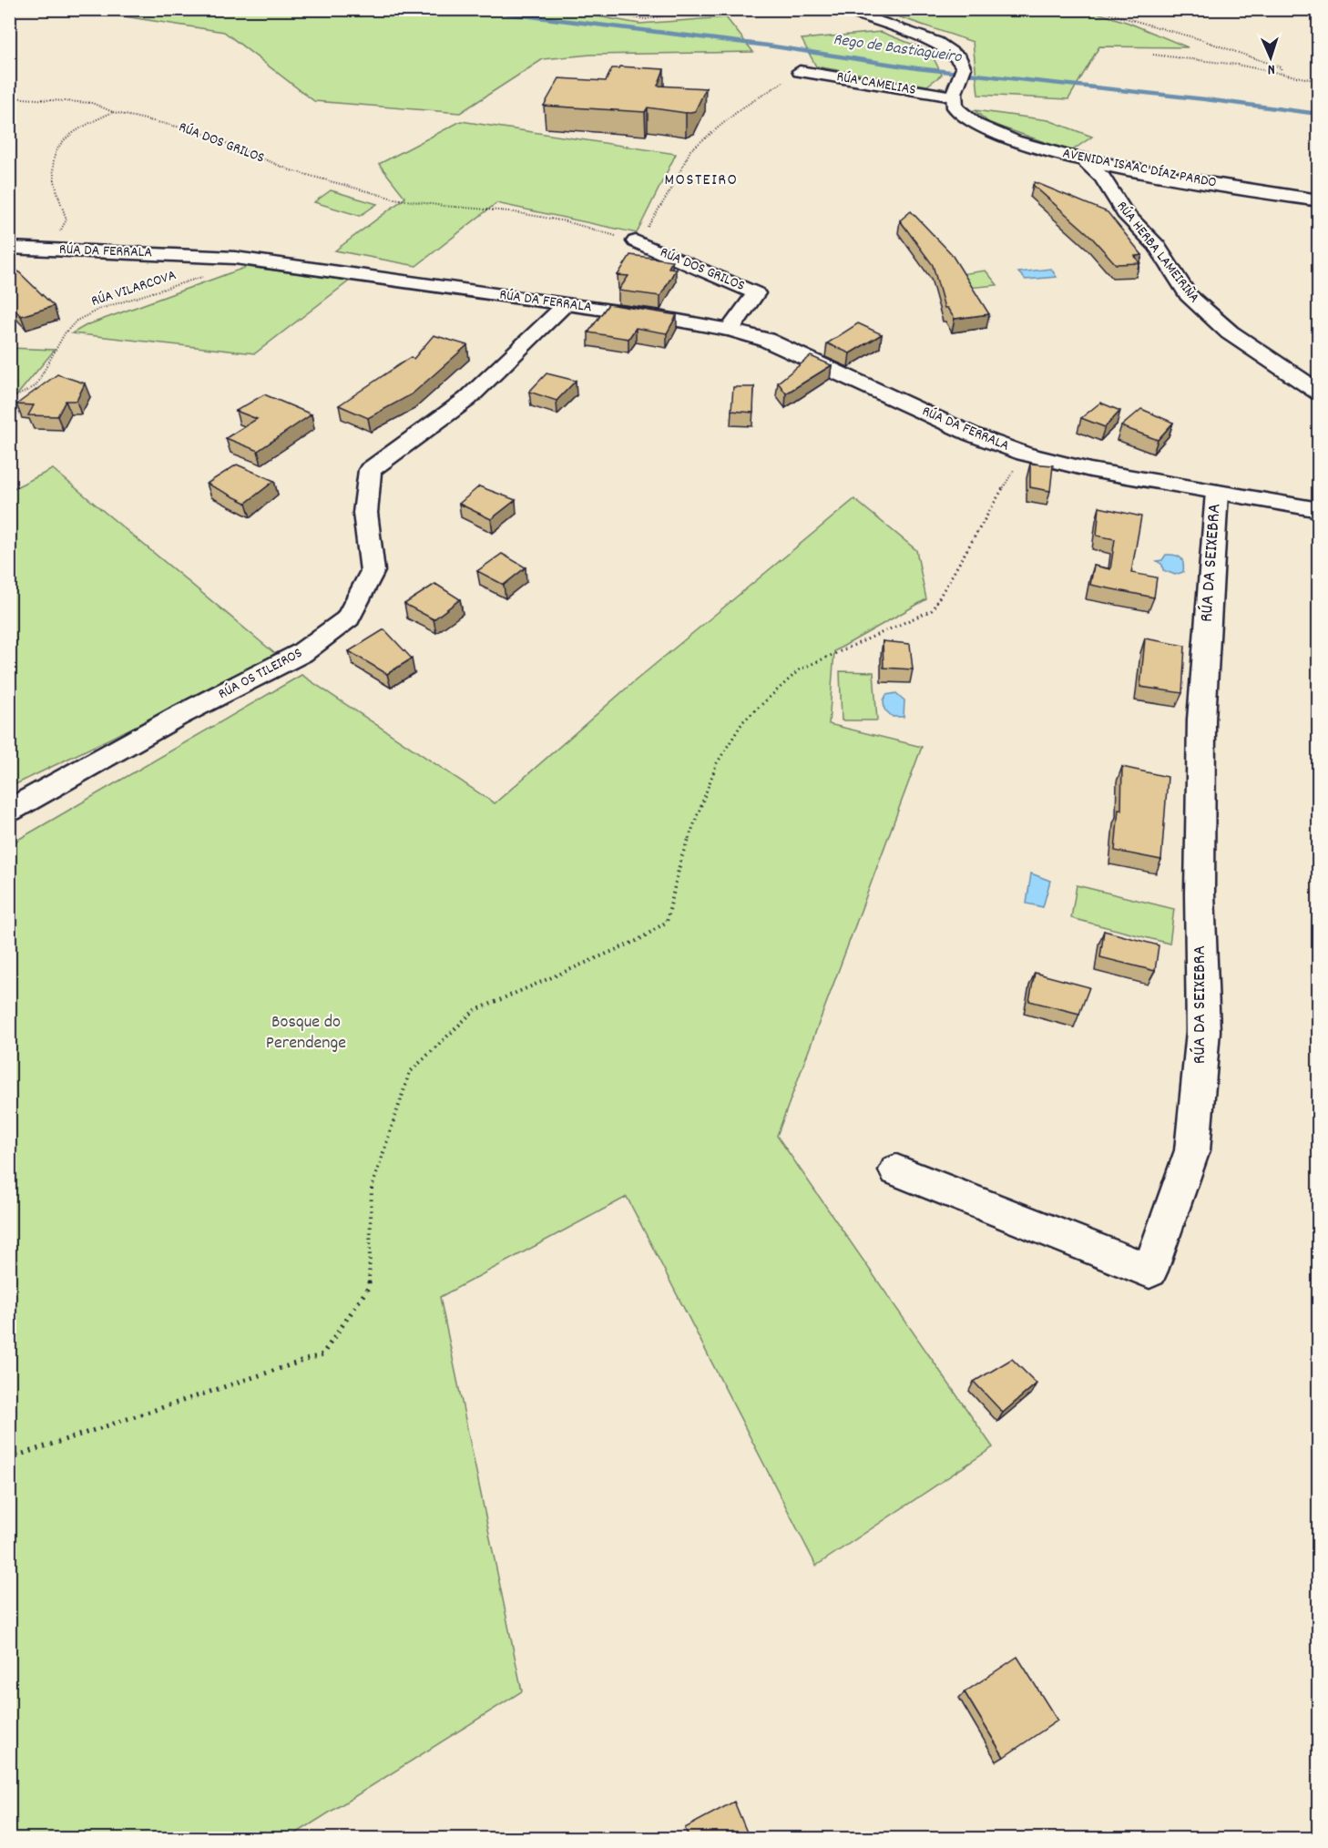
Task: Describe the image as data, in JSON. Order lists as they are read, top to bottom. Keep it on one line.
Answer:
{"streets":{"street":["RÚA CAMELIAS","RÚA DOS GRILOS","AVENIDA ISAAC DÍAZ PARDO","RÚA DA FERRALA","RÚA HERBA LAMEIRIÑA","RÚA DA SEIXEBRA","RÚA OS TILEIROS"],"path":["RÚA VILARCOVA"]},"crossings":[["RÚA CAMELIAS","AVENIDA ISAAC DÍAZ PARDO"],["RÚA DOS GRILOS","RÚA DA FERRALA"],["AVENIDA ISAAC DÍAZ PARDO","RÚA HERBA LAMEIRIÑA"],["RÚA DA FERRALA","RÚA VILARCOVA"],["RÚA DA FERRALA","RÚA DA SEIXEBRA"],["RÚA DA FERRALA","RÚA OS TILEIROS"]],"districts":["MOSTEIRO"],"water":["Rego de Bastiagueiro"],"parks":["Bosque do Perendenge"],"north":"bottom"}
